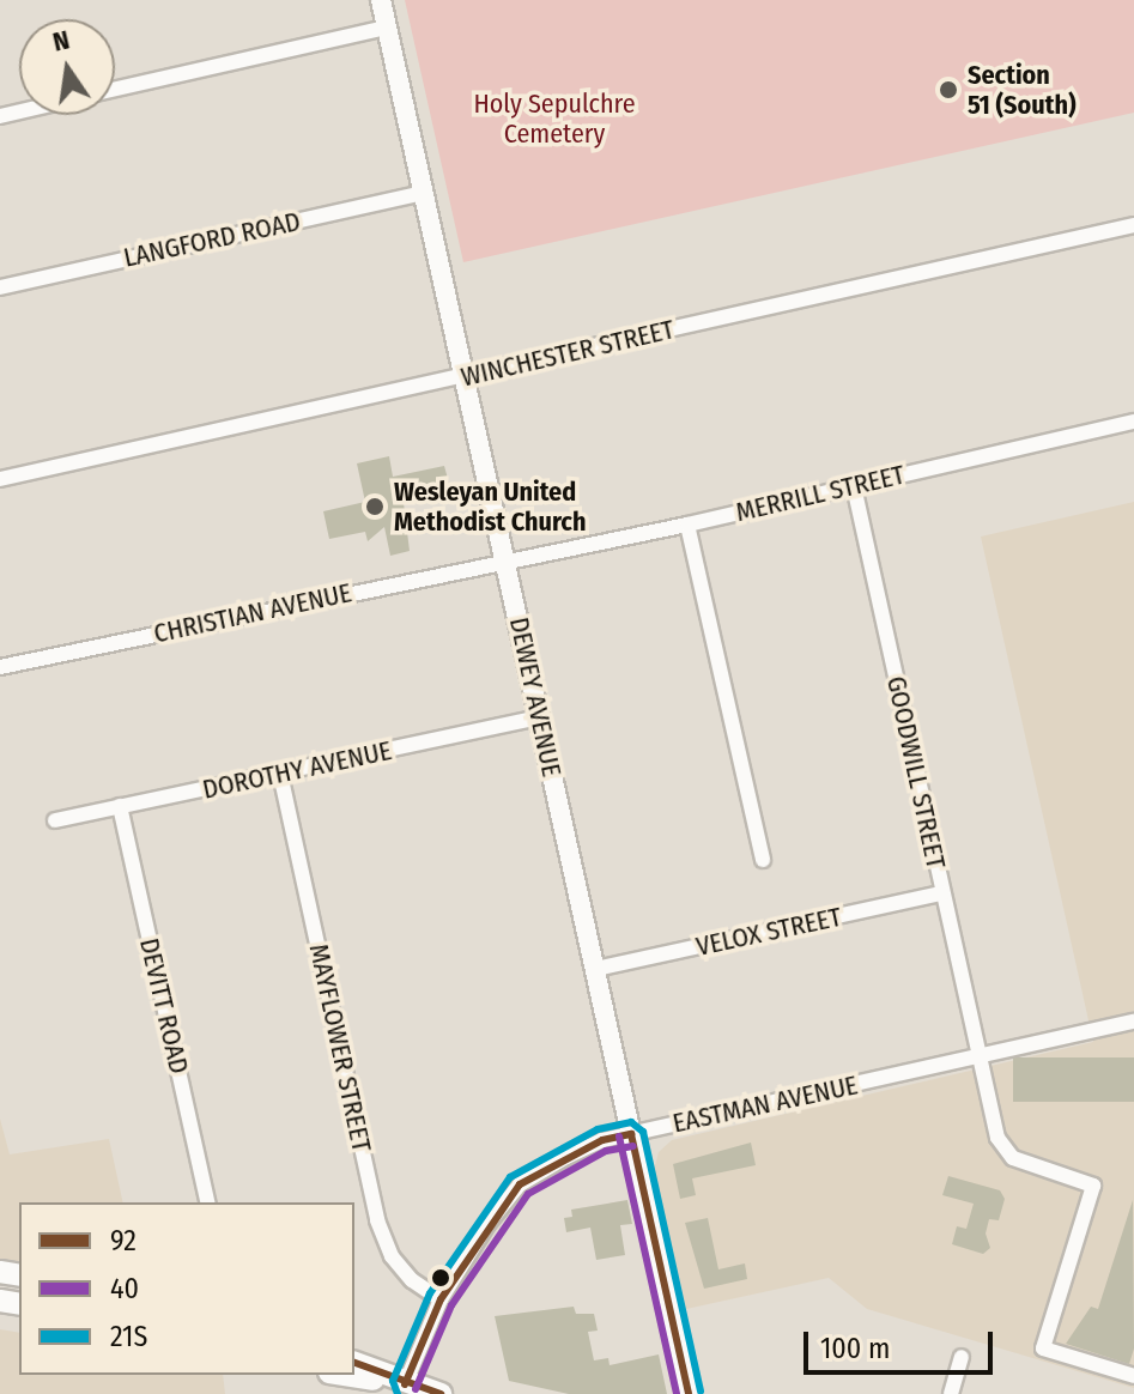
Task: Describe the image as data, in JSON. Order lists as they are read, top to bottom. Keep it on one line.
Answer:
{"streets":{"main road":["DEWEY AVENUE"],"street":["LANGFORD ROAD","WINCHESTER STREET","MERRILL STREET","CHRISTIAN AVENUE","DOROTHY AVENUE","GOODWILL STREET","VELOX STREET","DEVITT ROAD","MAYFLOWER STREET","EASTMAN AVENUE"]},"crossings":[["LANGFORD ROAD","DEWEY AVENUE"],["WINCHESTER STREET","DEWEY AVENUE"],["MERRILL STREET","CHRISTIAN AVENUE"],["MERRILL STREET","DEWEY AVENUE"],["MERRILL STREET","GOODWILL STREET"],["CHRISTIAN AVENUE","DEWEY AVENUE"],["DEWEY AVENUE","DOROTHY AVENUE"],["DEWEY AVENUE","VELOX STREET"],["DEWEY AVENUE","EASTMAN AVENUE"],["DOROTHY AVENUE","DEVITT ROAD"],["DOROTHY AVENUE","MAYFLOWER STREET"],["GOODWILL STREET","VELOX STREET"],["GOODWILL STREET","EASTMAN AVENUE"],["MAYFLOWER STREET","EASTMAN AVENUE"]],"parks":["Holy Sepulchre Cemetery"],"places":["Section 51 (South)","Wesleyan United Methodist Church"],"lines":["transit line 21S","transit line 92","transit line 40"],"legend":["92","40","21S"],"scale_bar":"100 m","north":"top"}
